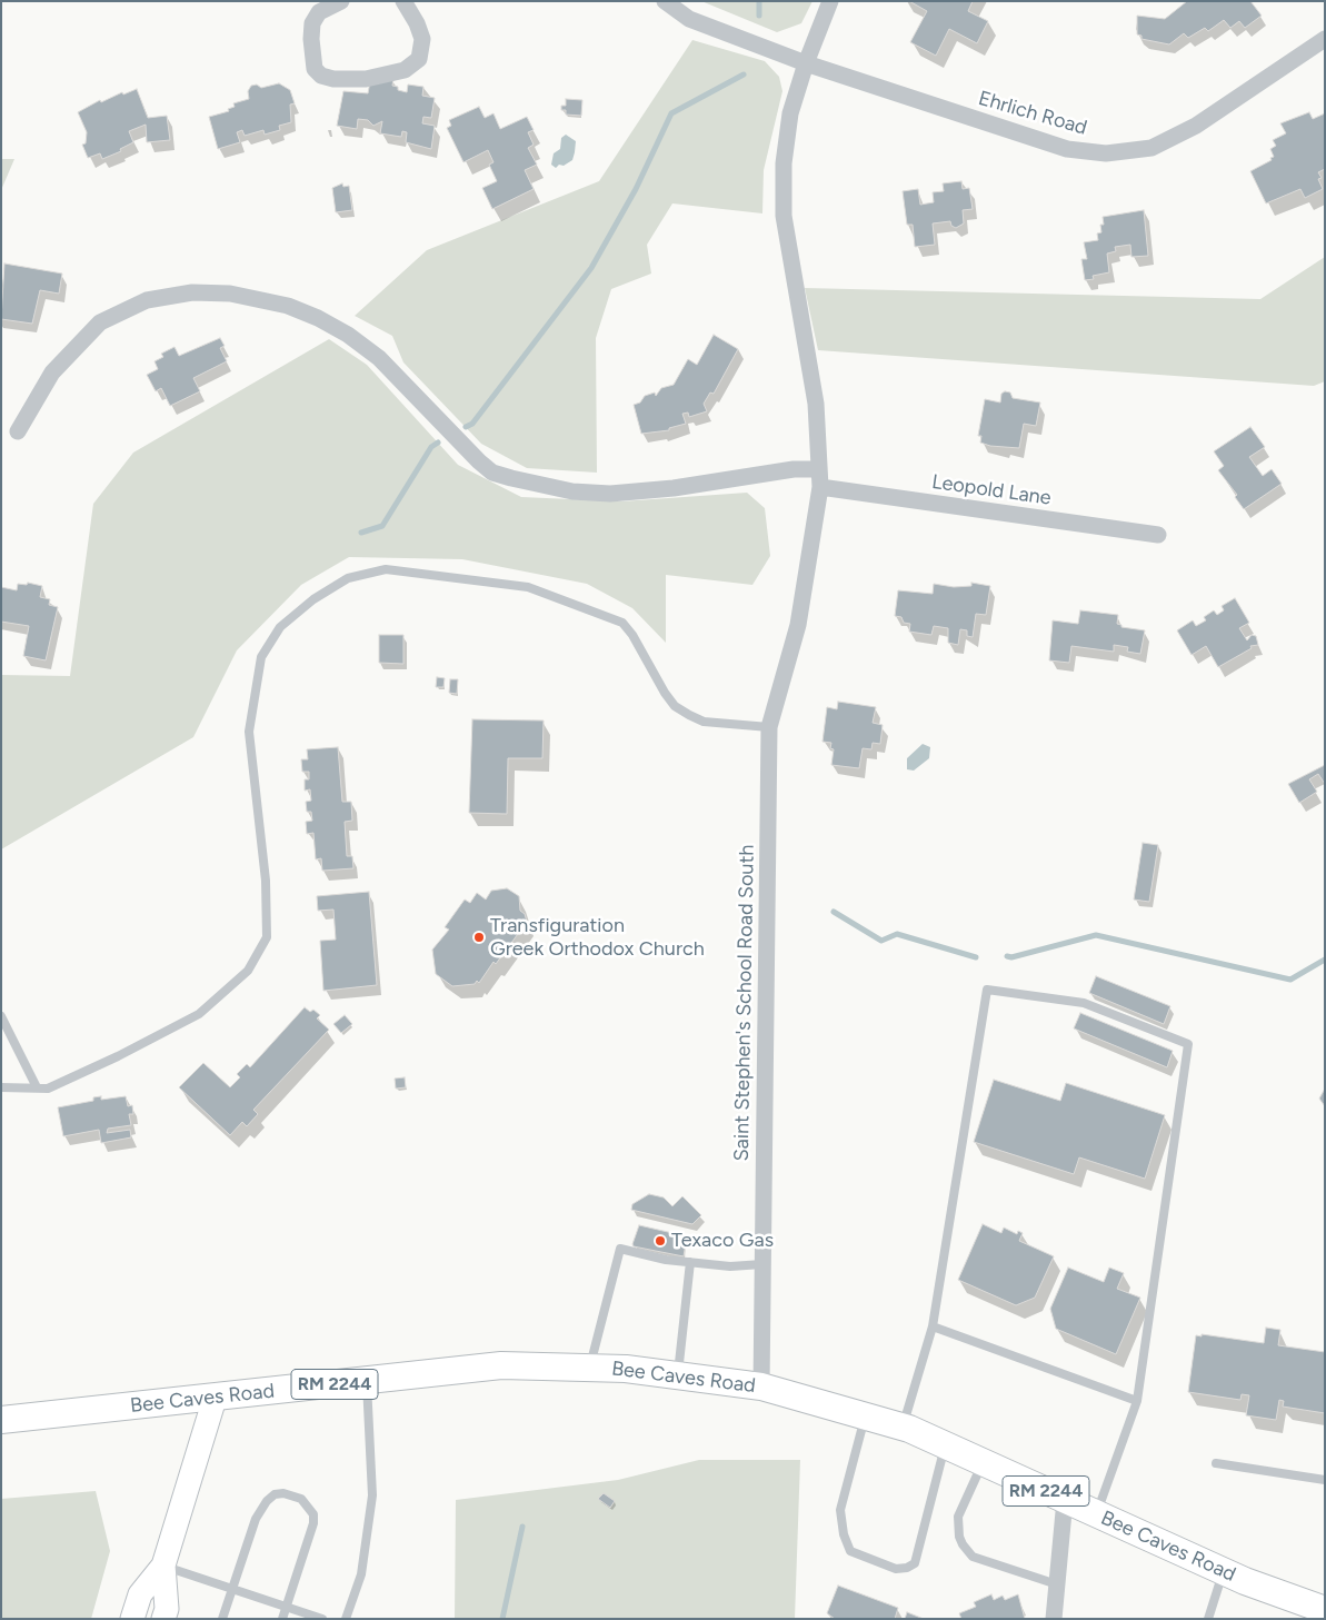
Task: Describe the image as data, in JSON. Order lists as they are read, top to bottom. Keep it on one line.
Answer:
{"streets":{"main road":["Bee Caves Road","RM 2244"],"street":["Ehrlich Road","Leopold Lane","Saint Stephen's School Road South"]},"crossings":[["Ehrlich Road","Saint Stephen's School Road South"],["Leopold Lane","Saint Stephen's School Road South"],["Saint Stephen's School Road South","Bee Caves Road"]],"places":["Transfiguration Greek Orthodox Church","Texaco Gas"]}
